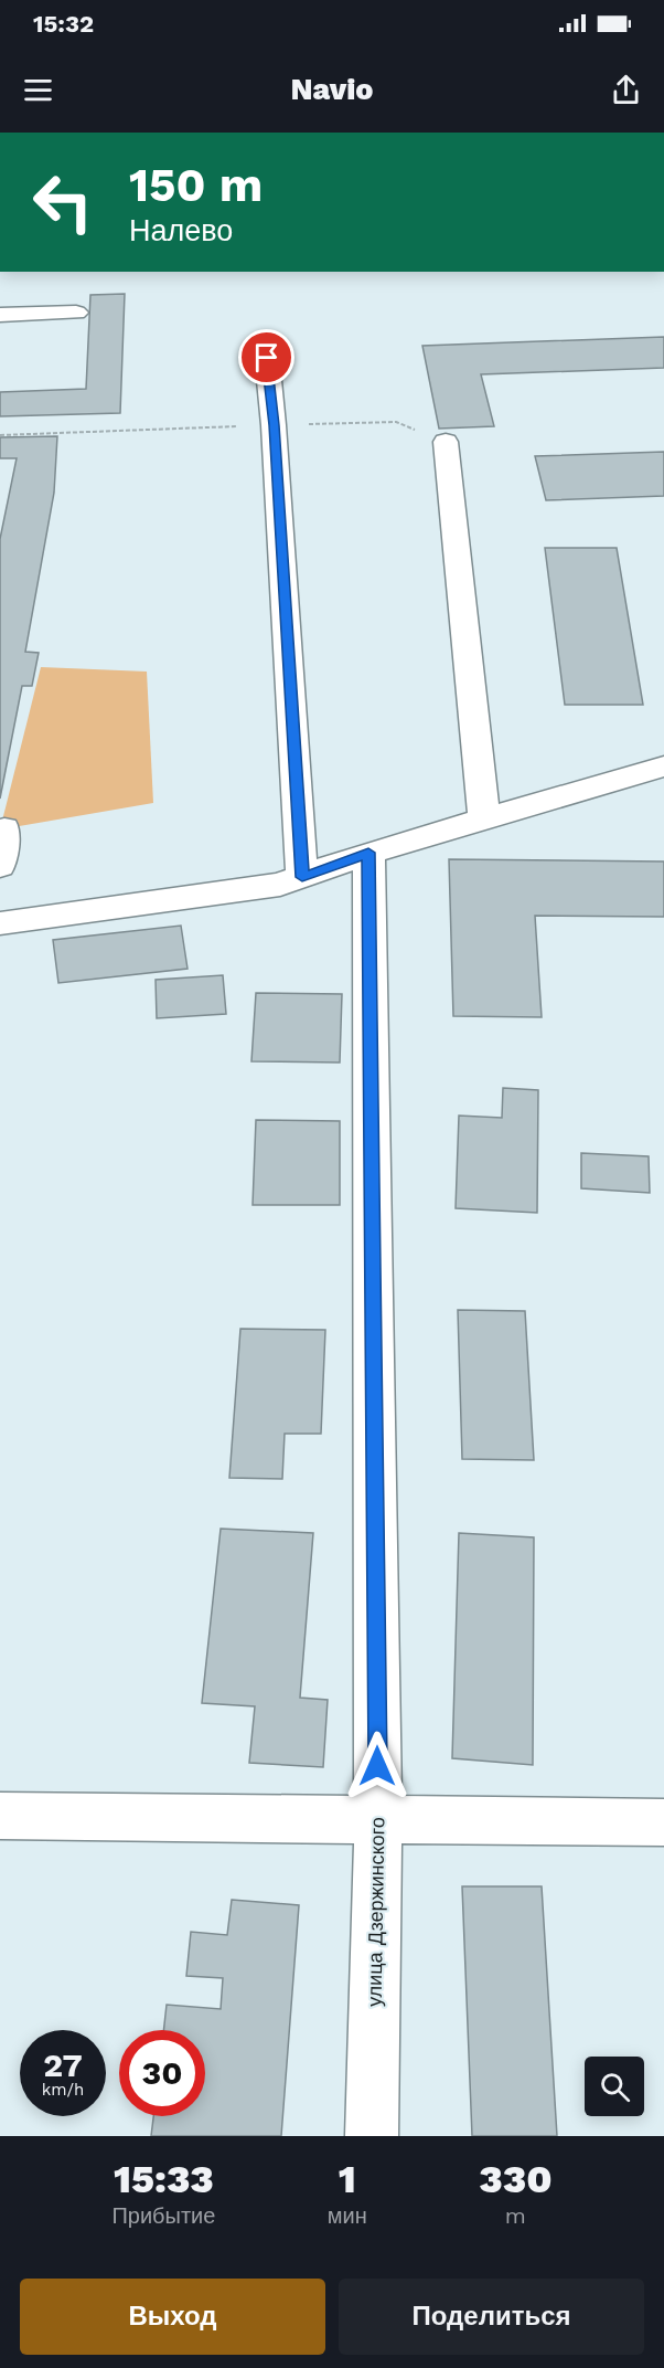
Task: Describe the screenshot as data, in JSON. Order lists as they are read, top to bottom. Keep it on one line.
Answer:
{"streets":{"street":["улица Дзержинского"]},"page":{"status":"15:32","header":"Navio","turn":["150 m","Налево"],"speed":"27 km/h","limit":"30","eta":["15:33","Прибытие","1","мин","330","m"],"buttons":["Выход","Поделиться"]}}
